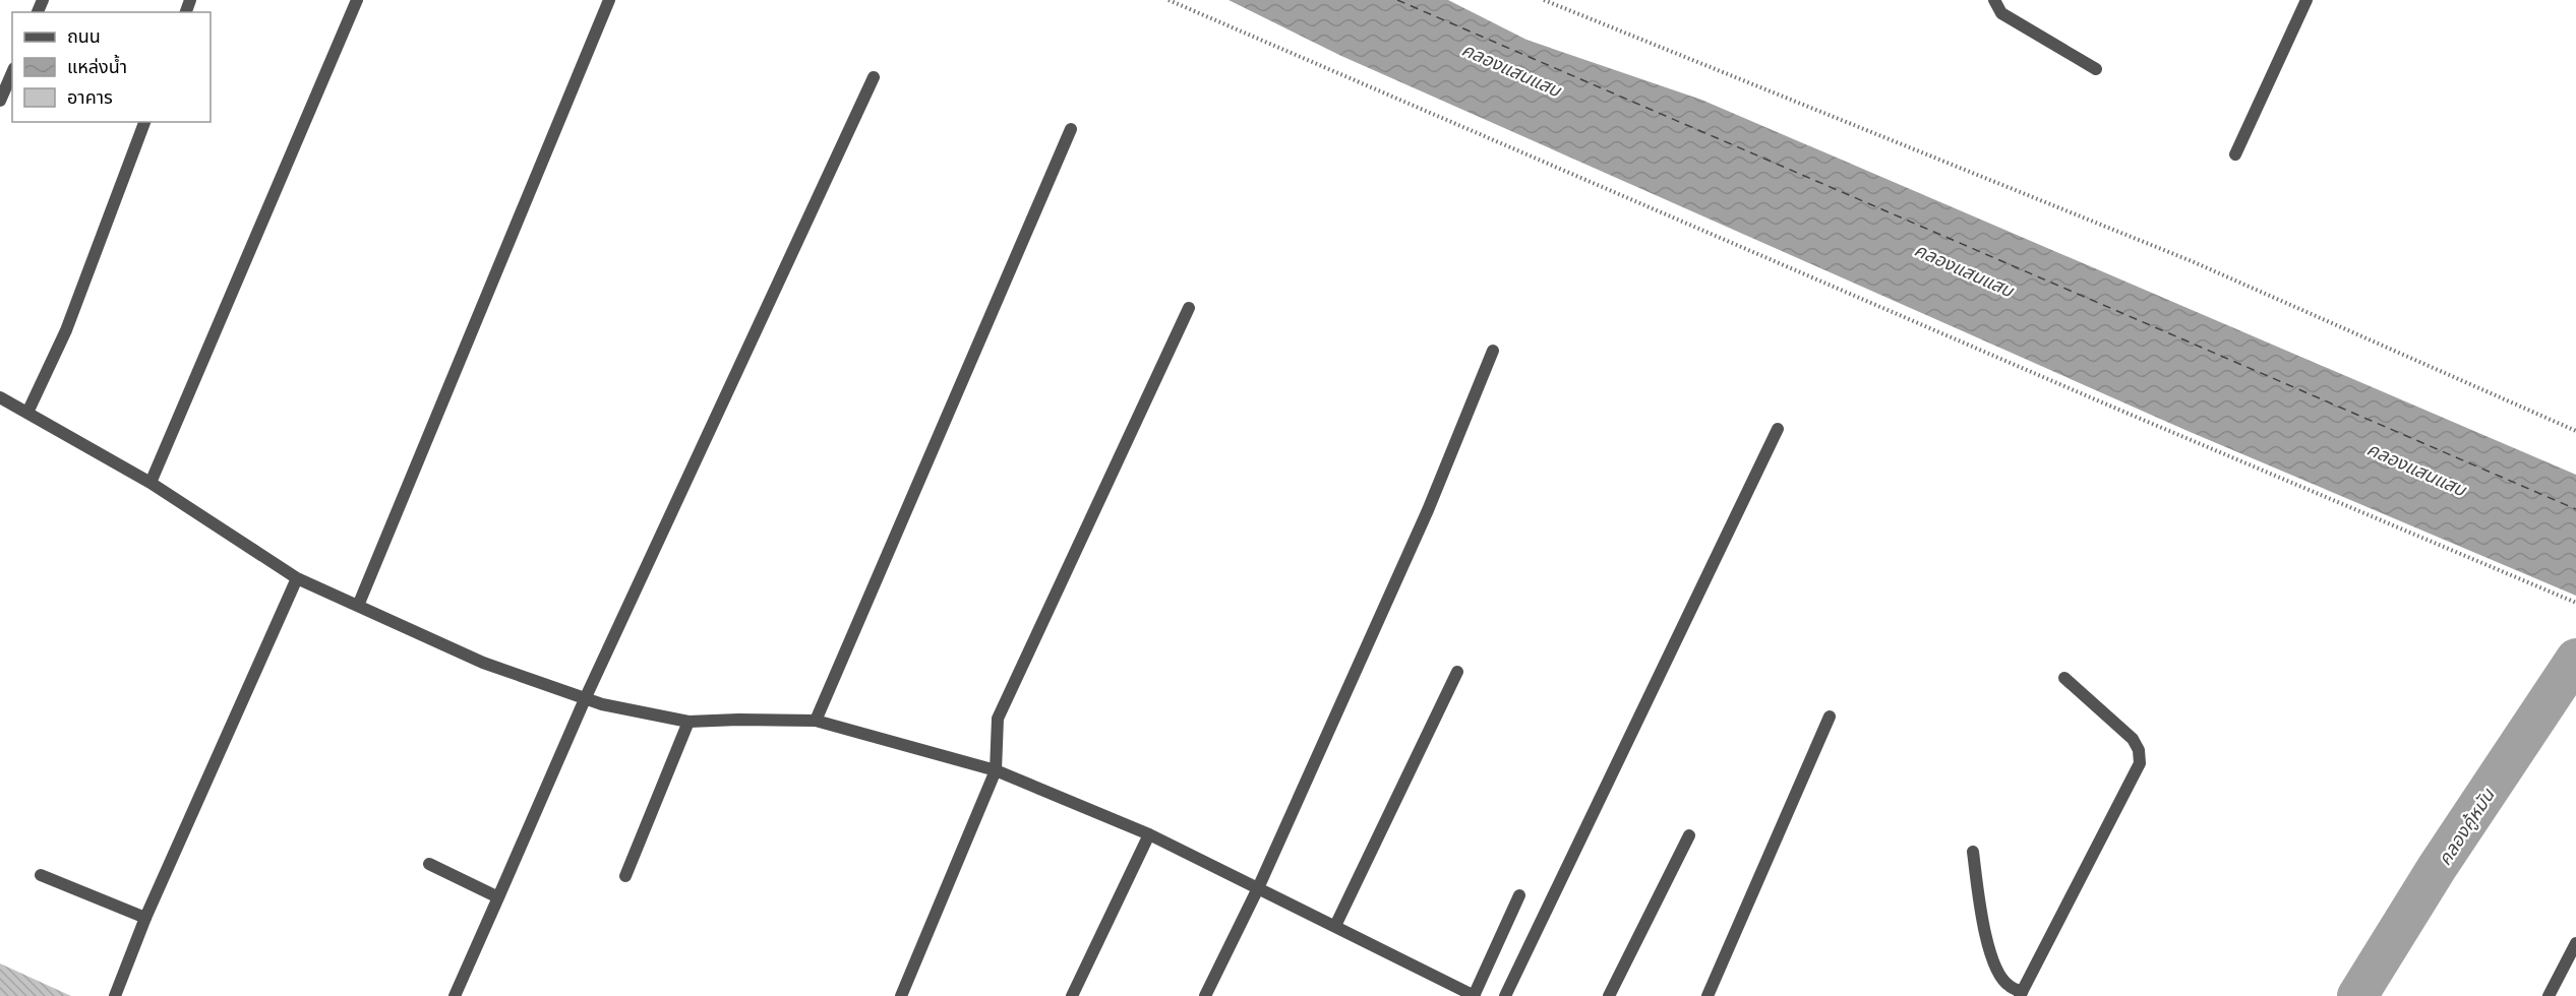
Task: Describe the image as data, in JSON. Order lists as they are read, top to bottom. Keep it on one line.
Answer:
{"water":["คลองแสนแสบ","คลองคู้หมัน"],"legend":["ถนน","แหล่งน้ำ","อาคาร"]}
